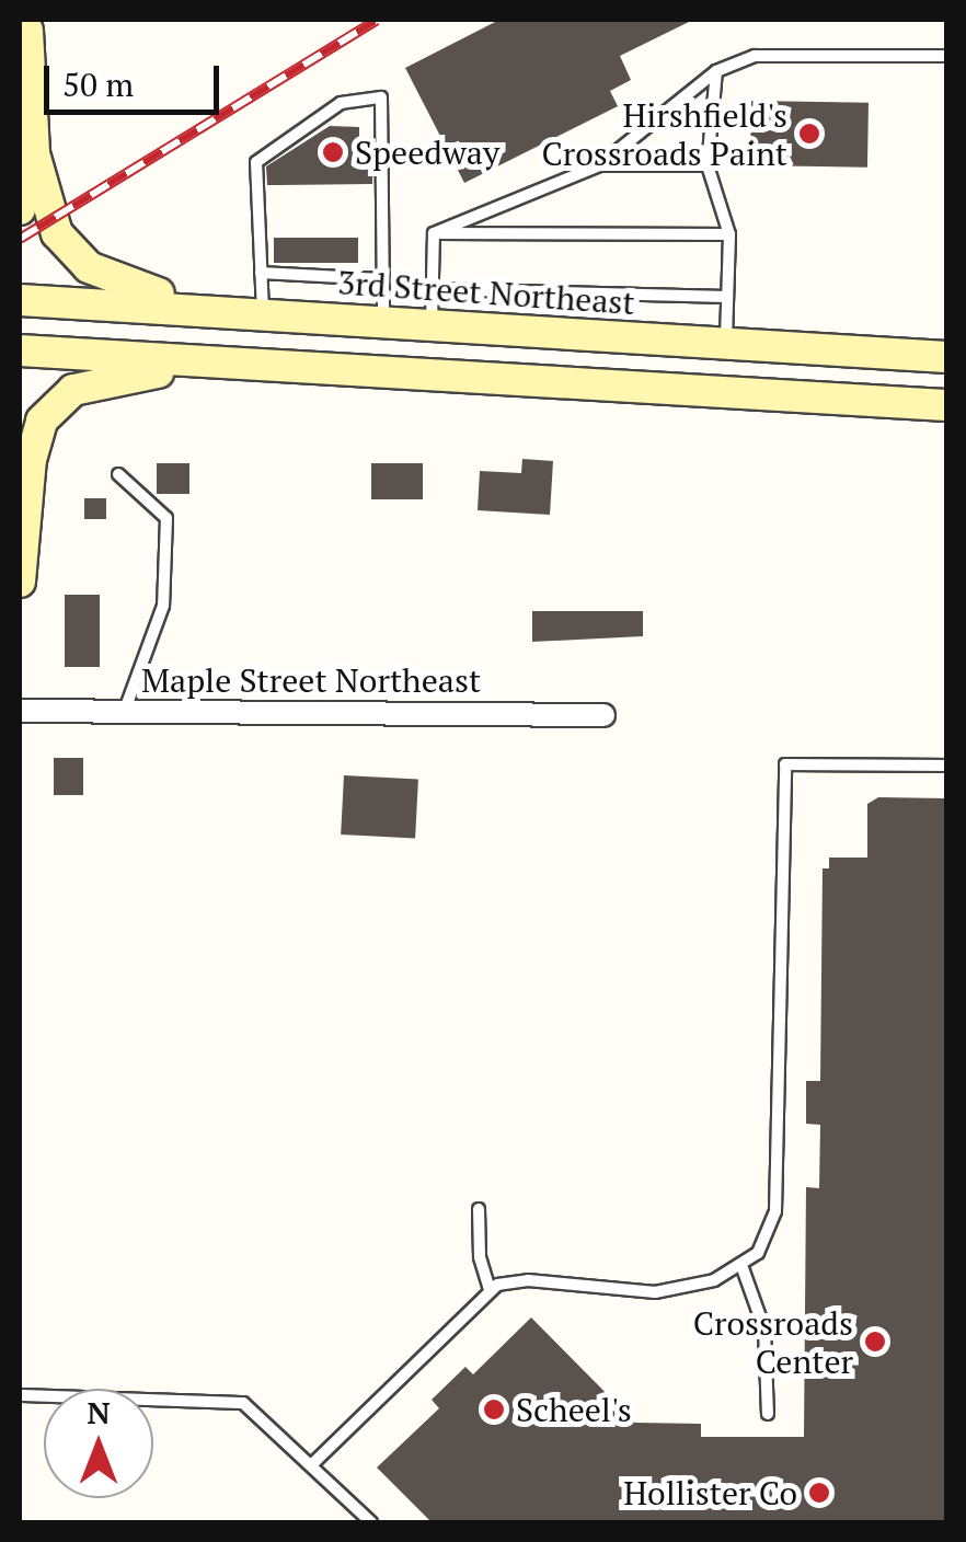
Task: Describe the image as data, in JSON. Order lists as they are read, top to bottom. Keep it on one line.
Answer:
{"streets":{"main road":["3rd Street Northeast"],"street":["Maple Street Northeast"]},"places":["Hirshfield's Crossroads Paint","Speedway","Crossroads Center","Scheel's","Hollister Co"],"scale_bar":"50 m","north":"top"}
